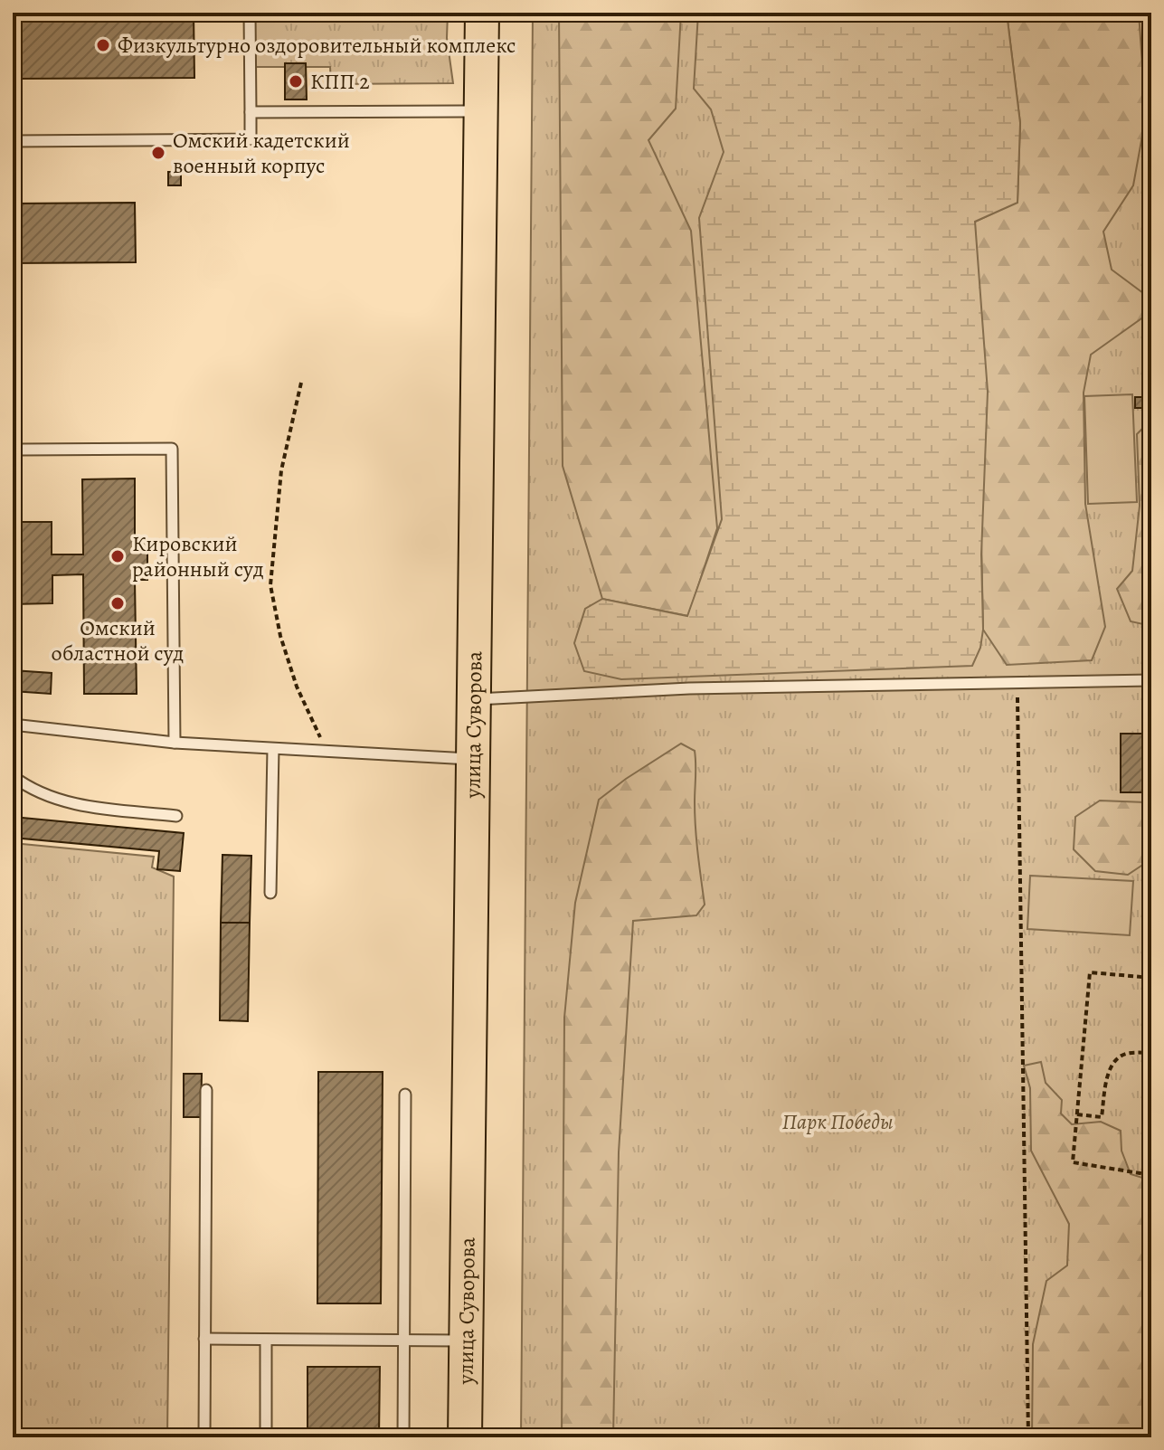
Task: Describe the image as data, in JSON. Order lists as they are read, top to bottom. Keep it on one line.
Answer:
{"streets":{"main road":["улица Суворова"]},"parks":["Парк Победы"],"places":["Физкультурно оздоровительный комплекс","КПП 2","Омский кадетский военный корпус","Кировский районный суд","Омский областной суд"]}
